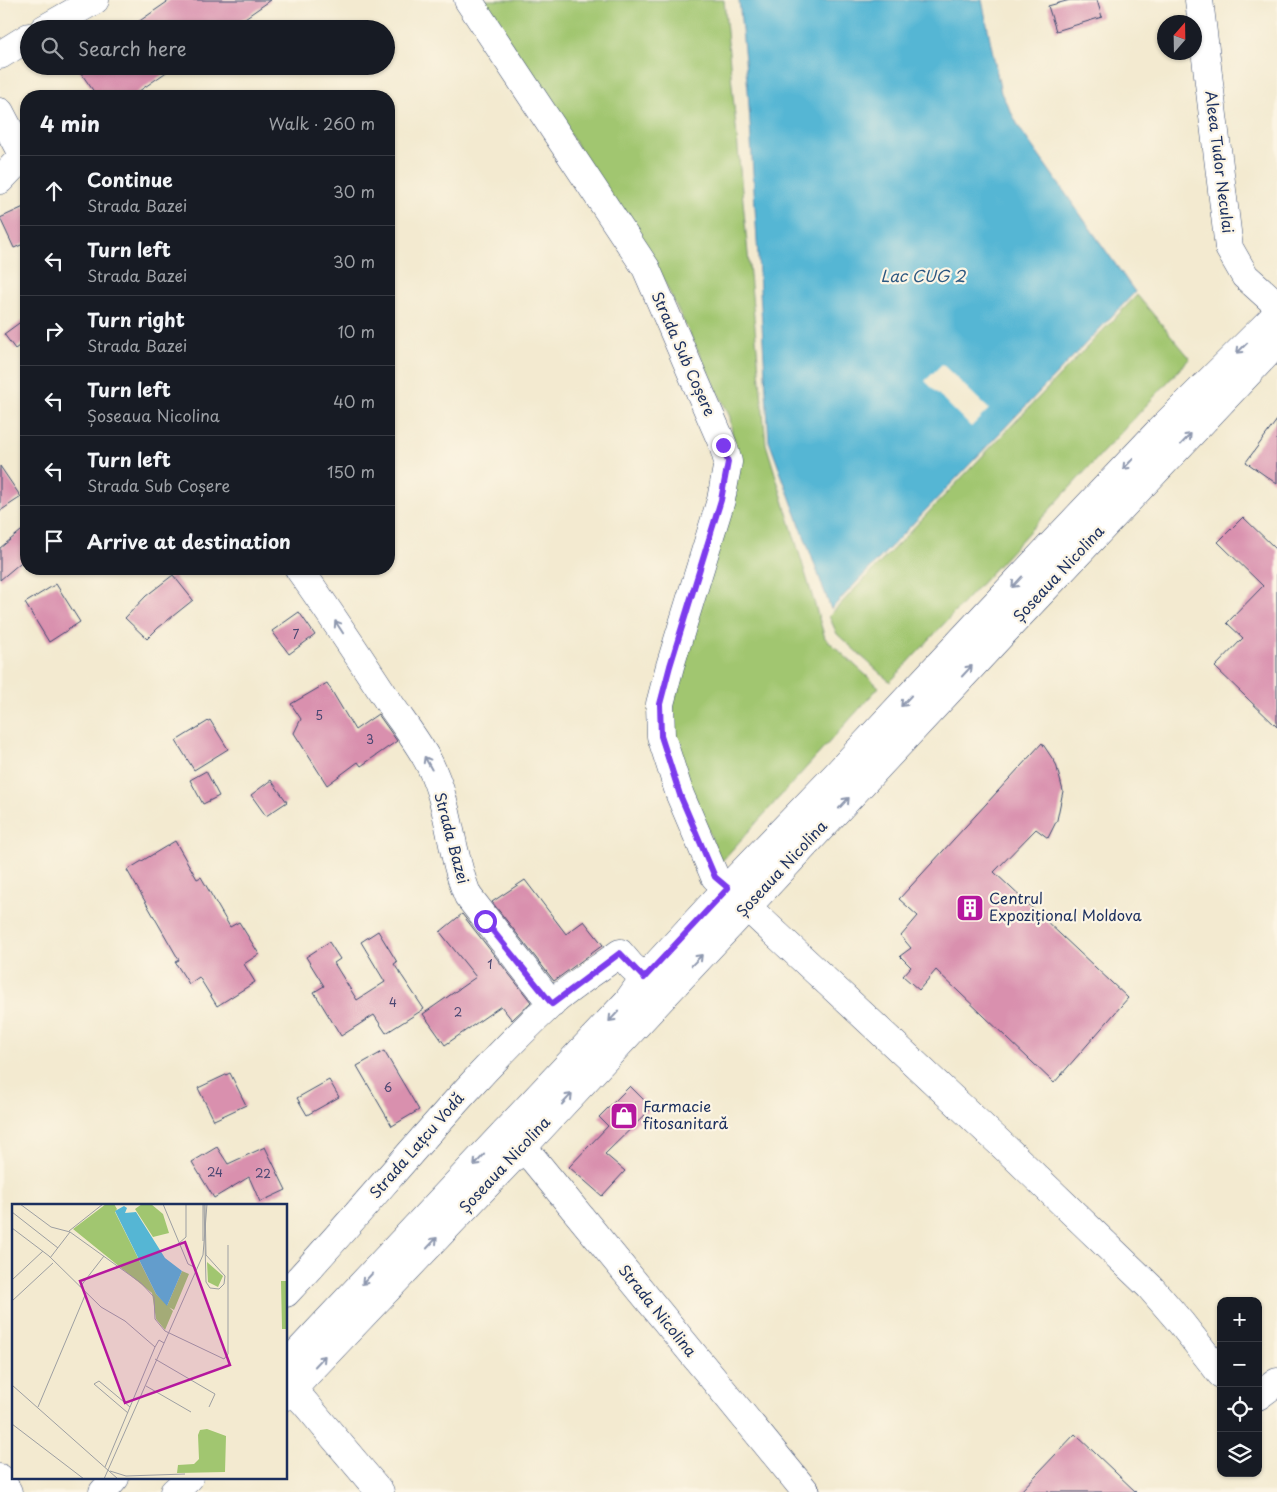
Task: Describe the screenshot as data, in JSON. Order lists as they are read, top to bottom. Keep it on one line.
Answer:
{"streets":{"street":["Aleea Tudor Neculai","Strada Sub Coșere","Șoseaua Nicolina","Strada Bazei","Strada Lațcu Vodă","Strada Nicolina"]},"crossings":[["Strada Sub Coșere","Șoseaua Nicolina"],["Șoseaua Nicolina","Strada Nicolina"],["Strada Bazei","Strada Lațcu Vodă"]],"one_way":["Strada Bazei"],"water":["Lac CUG 2"],"places":{"building":["Centrul Expozițional Moldova"],"shop":["Farmacie fitosanitară"]},"house_numbers":["7","5","3","1","4","2","6","24","22"],"north":"top","page":{"search":"Search here","heading":["4 min","Walk · 260 m"],"list":[["Continue","Strada Bazei","30 m"],["Turn left","Strada Bazei","30 m"],["Turn right","Strada Bazei","10 m"],["Turn left","Șoseaua Nicolina","40 m"],["Turn left","Strada Sub Coșere","150 m"],"Arrive at destination"],"map_buttons":["+","−"]}}
